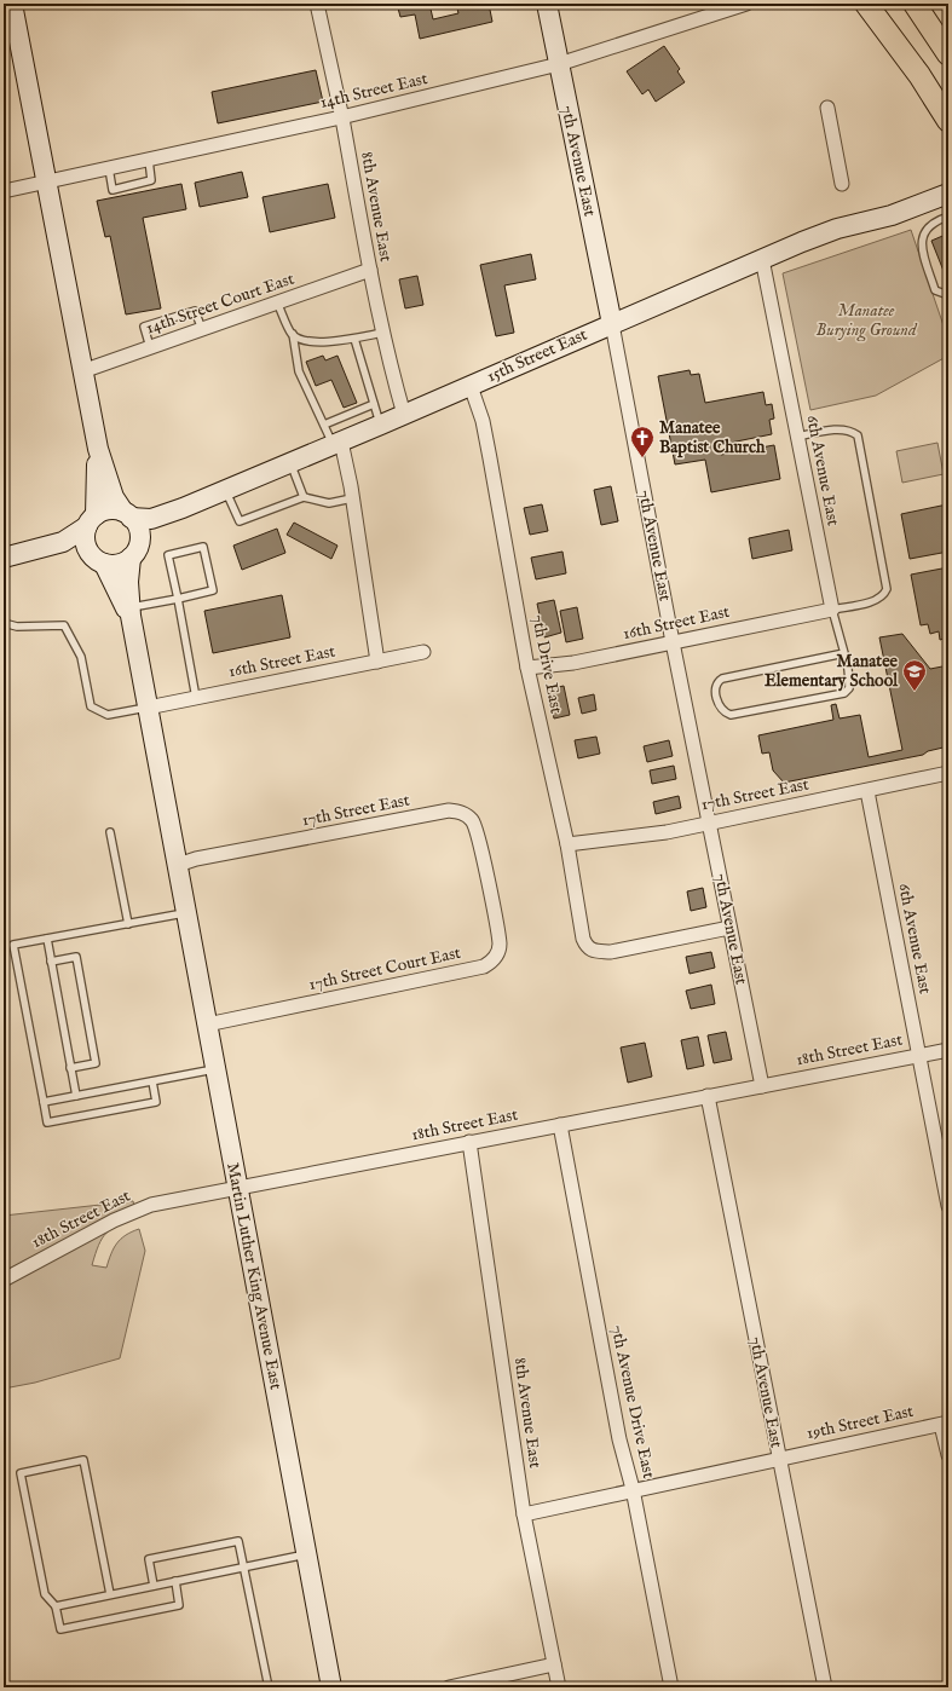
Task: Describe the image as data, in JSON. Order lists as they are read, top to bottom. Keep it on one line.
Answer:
{"streets":{"street":["14th Street East","7th Avenue East","8th Avenue East","14th Street Court East","15th Street East","6th Avenue East","16th Street East","7th Drive East","17th Street East","17th Street Court East","18th Street East","Martin Luther King Avenue East","7th Avenue Drive East","19th Street East"]},"crossings":[["14th Street East","7th Avenue East"],["14th Street East","8th Avenue East"],["7th Avenue East","15th Street East"],["7th Avenue East","16th Street East"],["7th Avenue East","7th Drive East"],["7th Avenue East","17th Street East"],["7th Avenue East","18th Street East"],["7th Avenue East","19th Street East"],["8th Avenue East","14th Street Court East"],["8th Avenue East","15th Street East"],["8th Avenue East","18th Street East"],["8th Avenue East","19th Street East"],["15th Street East","6th Avenue East"],["15th Street East","7th Drive East"],["6th Avenue East","16th Street East"],["6th Avenue East","17th Street East"],["6th Avenue East","18th Street East"],["16th Street East","7th Drive East"],["16th Street East","Martin Luther King Avenue East"],["7th Drive East","17th Street East"],["17th Street East","17th Street Court East"],["17th Street East","Martin Luther King Avenue East"],["17th Street Court East","Martin Luther King Avenue East"],["18th Street East","Martin Luther King Avenue East"],["18th Street East","7th Avenue Drive East"],["7th Avenue Drive East","19th Street East"]],"parks":["Manatee Burying Ground"],"places":{"church":["Manatee Baptist Church"],"school or university":["Manatee Elementary School"]}}
